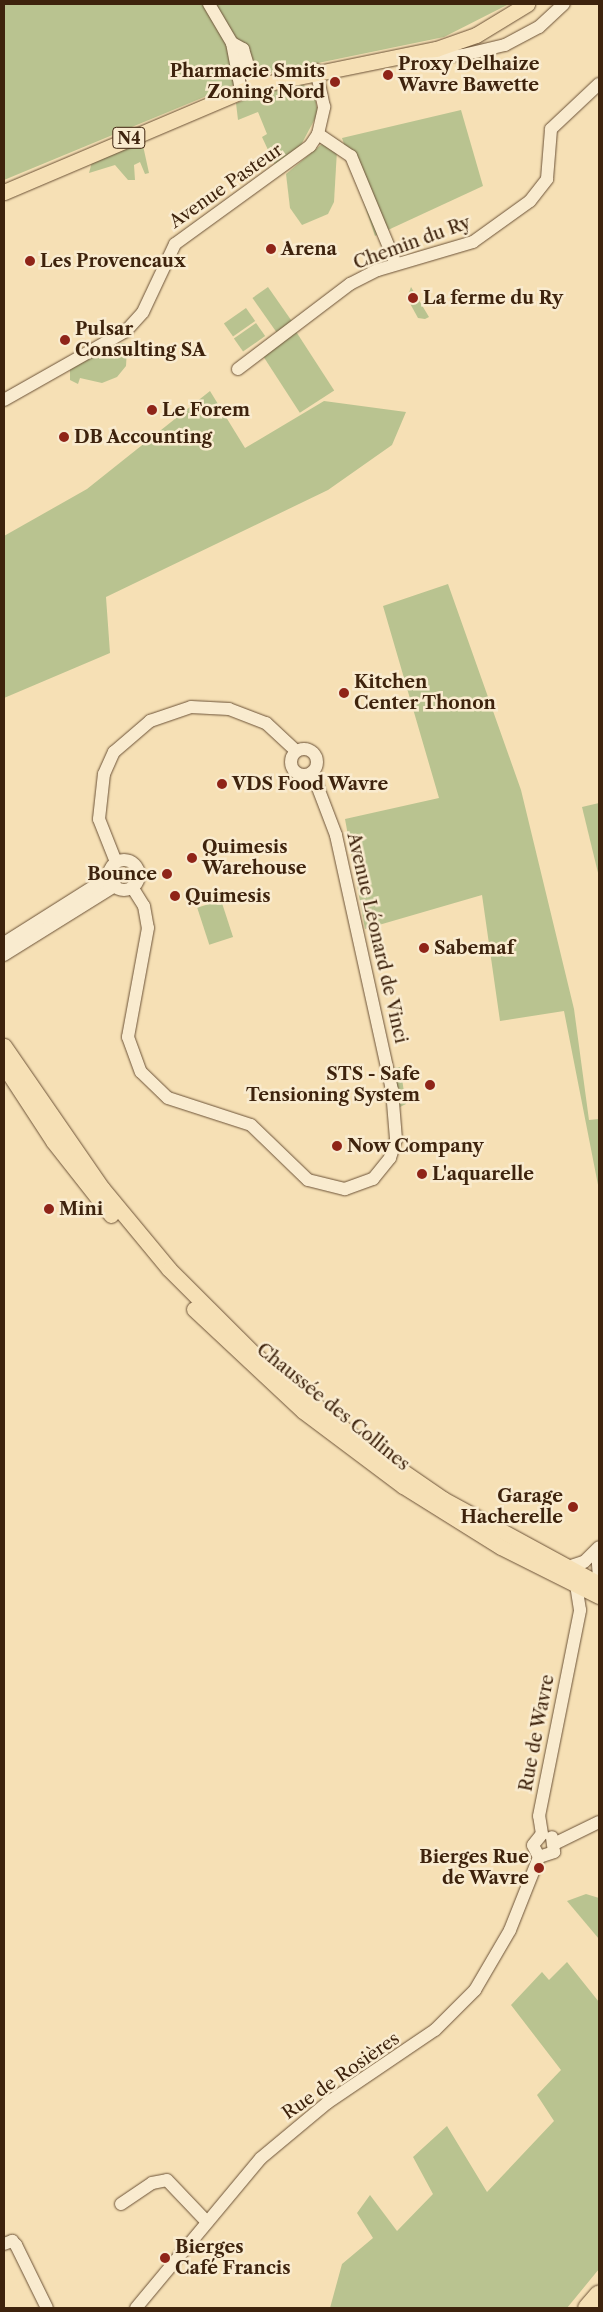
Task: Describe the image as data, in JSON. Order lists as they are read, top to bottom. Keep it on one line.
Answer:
{"streets":{"main road":["N4","Chaussée des Collines"],"street":["Avenue Pasteur","Chemin du Ry","Avenue Léonard de Vinci","Rue de Wavre","Rue de Rosières"]},"crossings":[["Chaussée des Collines","Rue de Wavre"],["Rue de Wavre","Rue de Rosières"]],"places":["Proxy Delhaize Wavre Bawette","Pharmacie Smits Zoning Nord","Arena","Les Provencaux","La ferme du Ry","Pulsar Consulting SA","Le Forem","DB Accounting","Kitchen Center Thonon","VDS Food Wavre","Quimesis Warehouse","Bounce","Quimesis","Sabemaf","STS - Safe Tensioning System","Now Company","L'aquarelle","Mini","Garage Hacherelle","Bierges Rue de Wavre","Bierges Café Francis"]}
